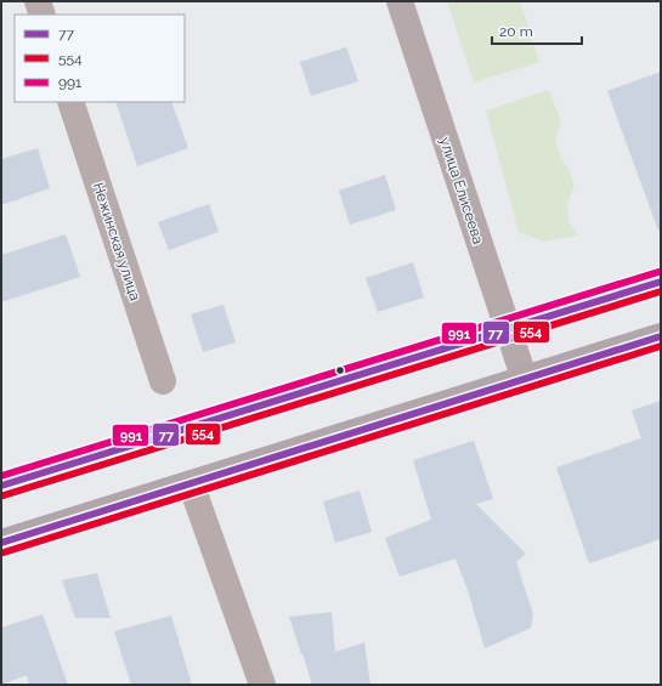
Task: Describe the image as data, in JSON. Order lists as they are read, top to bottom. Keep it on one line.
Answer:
{"streets":{"street":["улица Елисеева","Нежинская улица"]},"lines":["transit line 991","transit line 77","transit line 554"],"legend":["77","554","991"],"scale_bar":"20 m"}
